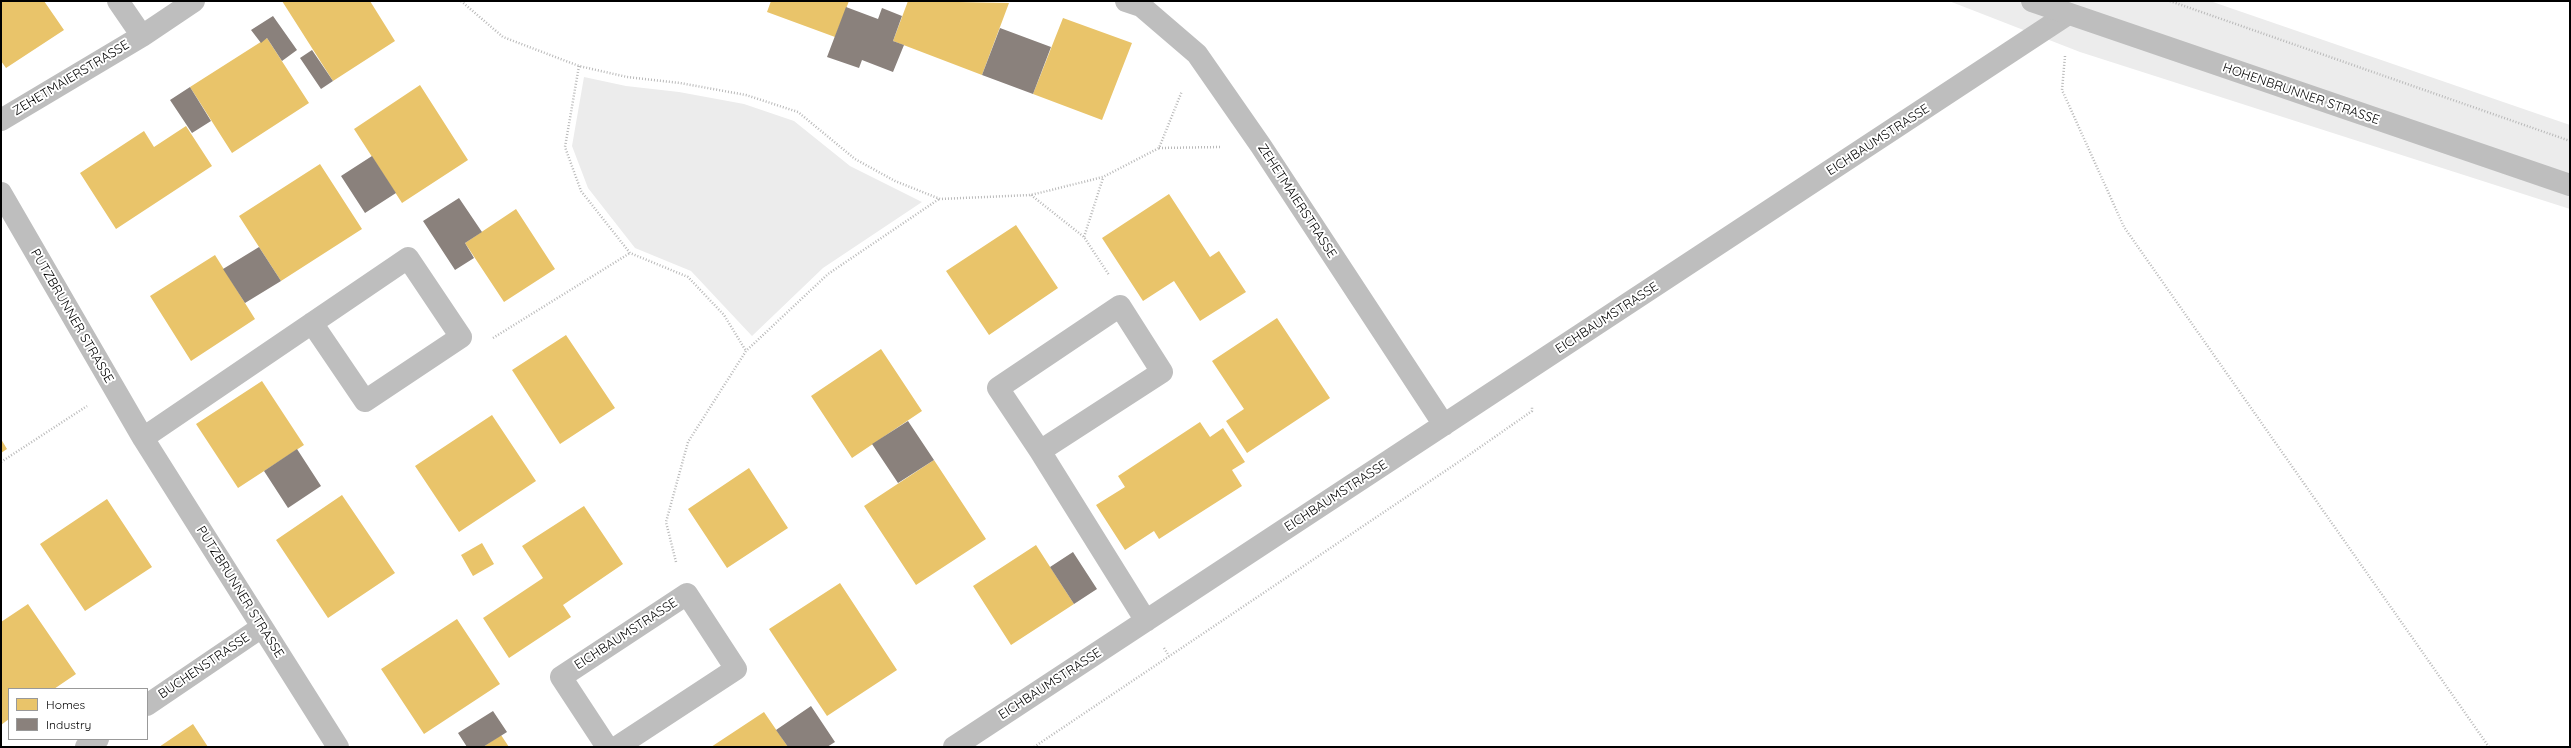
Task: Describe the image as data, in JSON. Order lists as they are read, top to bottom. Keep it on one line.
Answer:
{"streets":{"street":["ZEHETMAIERSTRASSE","HOHENBRUNNER STRASSE","EICHBAUMSTRASSE","PUTZBRUNNER STRASSE","BUCHENSTRASSE"]},"crossings":[["ZEHETMAIERSTRASSE","EICHBAUMSTRASSE"],["HOHENBRUNNER STRASSE","EICHBAUMSTRASSE"],["PUTZBRUNNER STRASSE","BUCHENSTRASSE"]],"legend":["Homes","Industry"]}
